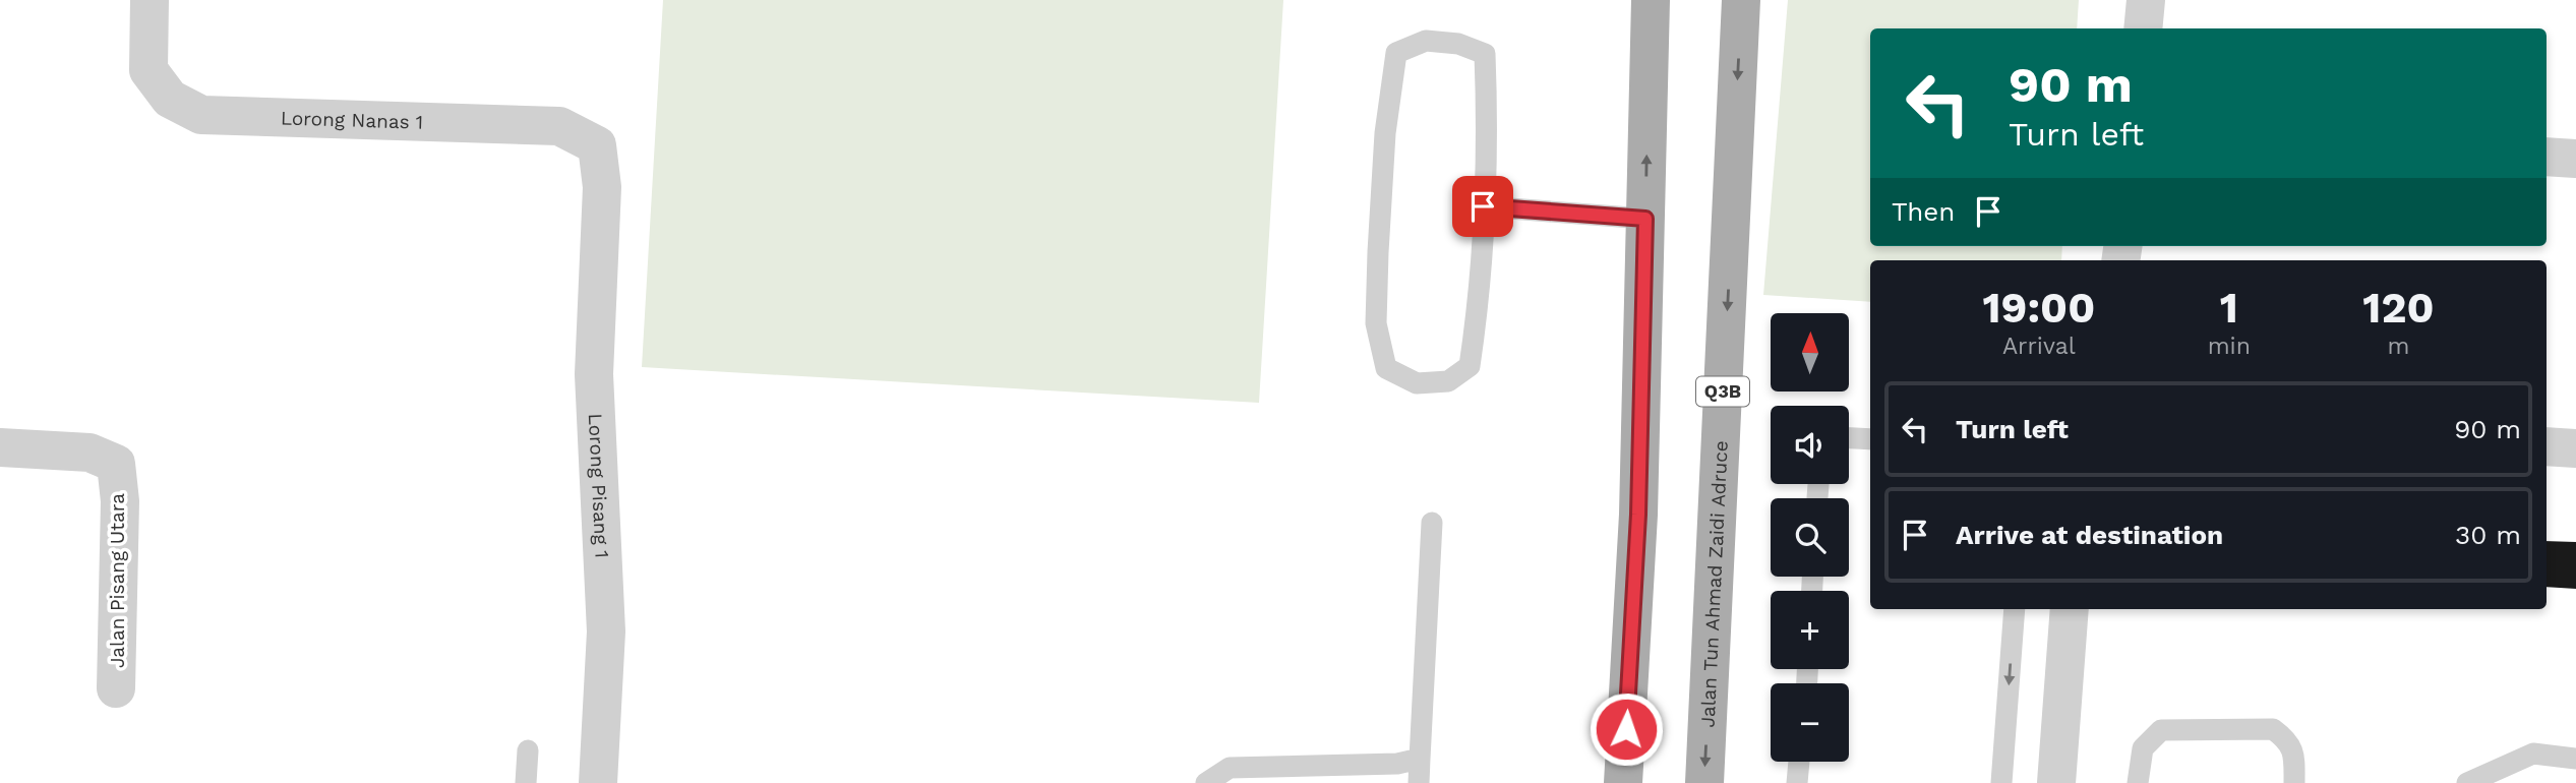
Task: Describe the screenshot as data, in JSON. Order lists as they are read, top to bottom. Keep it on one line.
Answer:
{"streets":{"main road":["Q3B","Jalan Tun Ahmad Zaidi Adruce"],"street":["Lorong Nanas 1","Lorong Pisang 1","Jalan Pisang Utara"]},"crossings":[["Lorong Nanas 1","Lorong Pisang 1"]],"north":"top","page":{"turn":["90 m","Turn left"],"then":"Then","eta":["19:00","Arrival","1","min","120","m"],"map_buttons":["+","−"],"list":[{"name":"Turn left","value":"90 m"},{"name":"Arrive at destination","value":"30 m"}]}}
